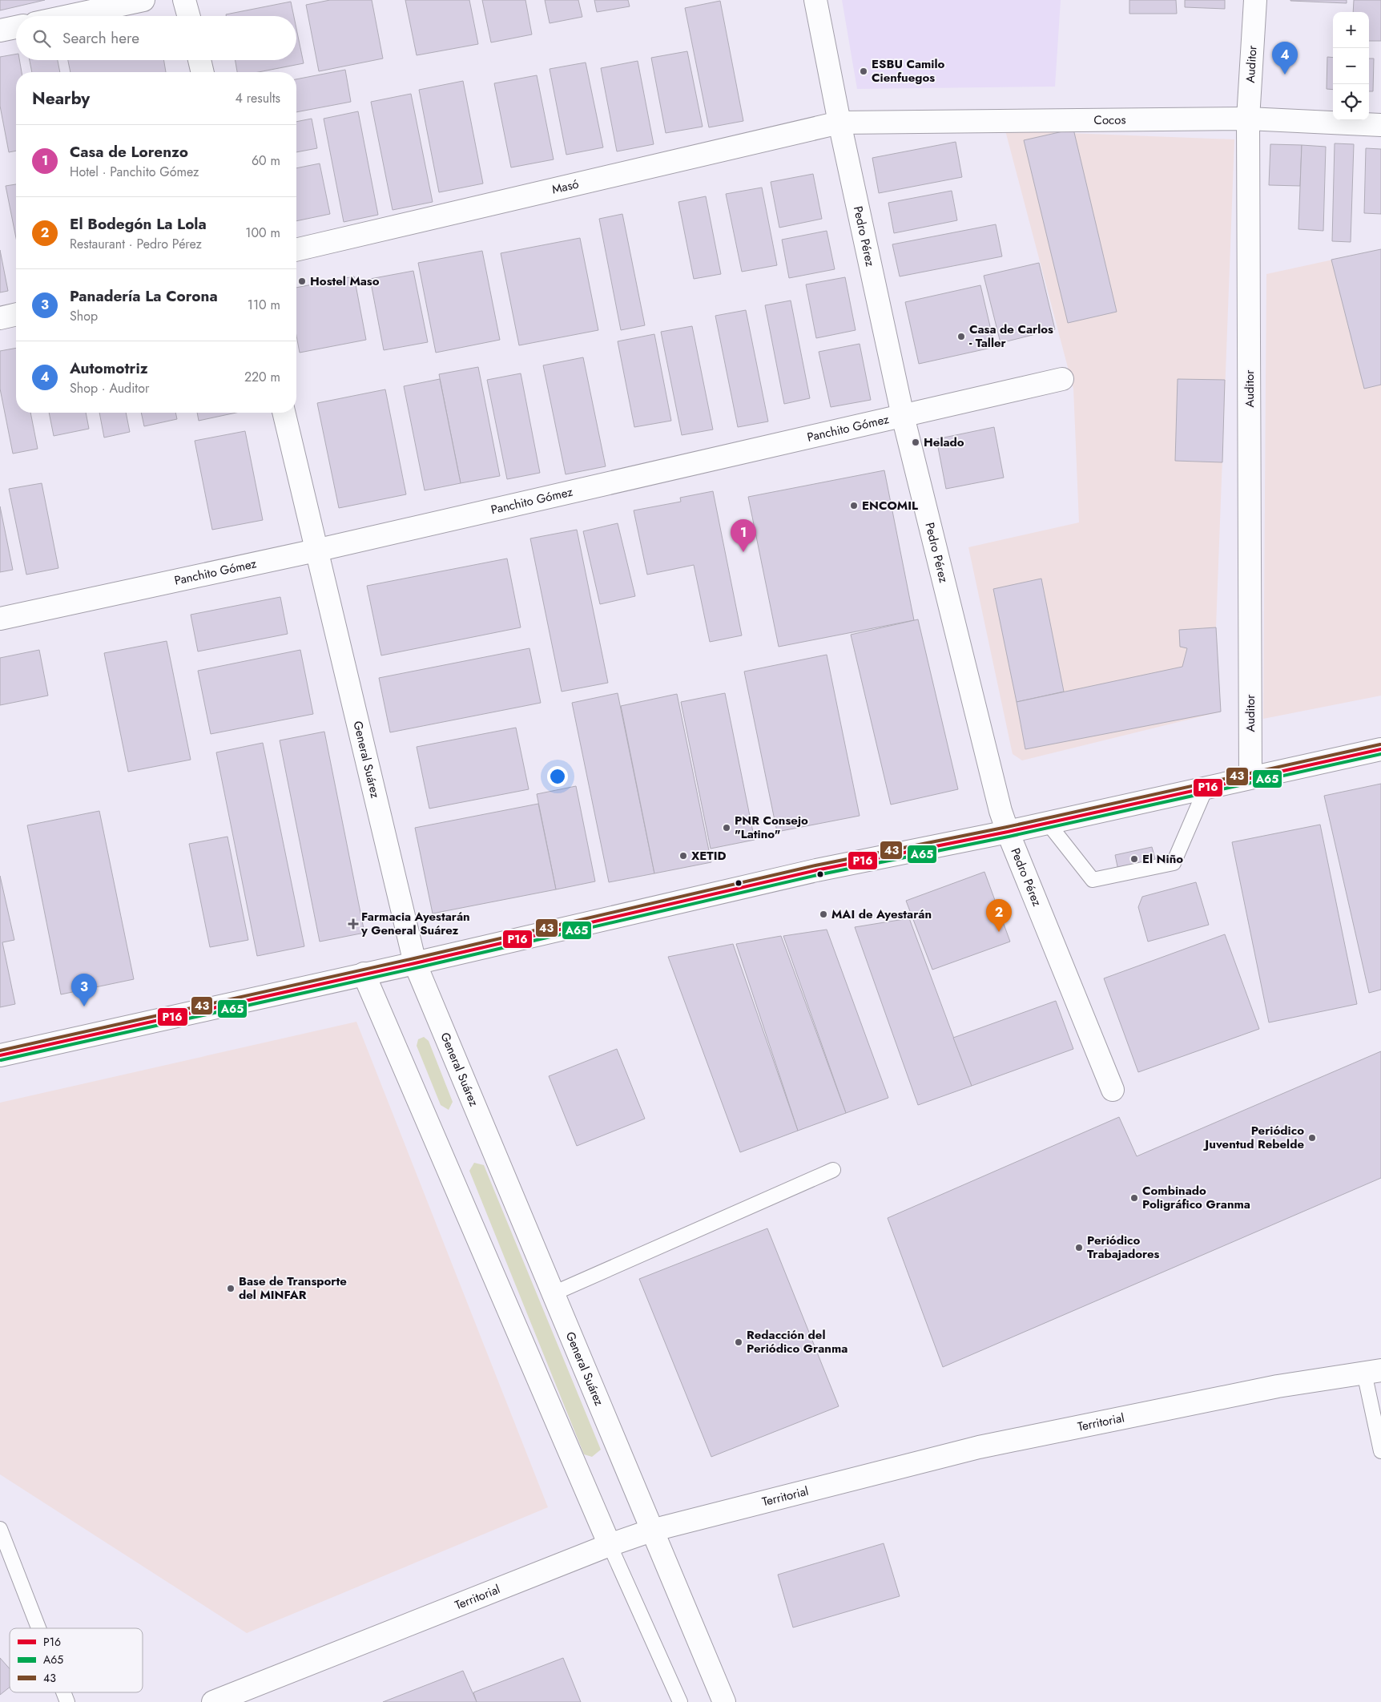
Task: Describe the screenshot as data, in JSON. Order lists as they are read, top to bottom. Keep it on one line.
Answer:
{"streets":{"street":["Auditor","Cocos","Masó","Pedro Pérez","Panchito Gómez","General Suárez","Territorial"]},"crossings":[["Auditor","Cocos"],["Cocos","Masó"],["Cocos","Pedro Pérez"],["Masó","Pedro Pérez"],["Pedro Pérez","Panchito Gómez"],["Panchito Gómez","General Suárez"],["General Suárez","Territorial"]],"places":{"other":["ESBU Camilo Cienfuegos","Hostel Maso","Casa de Carlos - Taller","Helado","ENCOMIL","PNR Consejo \"Latino\"","XETID","El Niño","MAI de Ayestarán","Periódico Juventud Rebelde","Combinado Poligráfico Granma","Periódico Trabajadores","Base de Transporte del MINFAR","Redacción del Periódico Granma"],"health":["Farmacia Ayestarán y General Suárez"]},"lines":["transit line 43","transit line P16","transit line A65"],"legend":["P16","A65","43"],"page":{"map_buttons":["+","−"],"search":"Search here","pins":["4","1","2","3"],"heading":["Nearby","4 results"],"list":[{"mark":"1","name":"Casa de Lorenzo","note":"Hotel · Panchito Gómez","value":"60 m"},{"mark":"2","name":"El Bodegón La Lola","note":"Restaurant · Pedro Pérez","value":"100 m"},{"mark":"3","name":"Panadería La Corona","note":"Shop","value":"110 m"},{"mark":"4","name":"Automotriz","note":"Shop · Auditor","value":"220 m"}]}}
